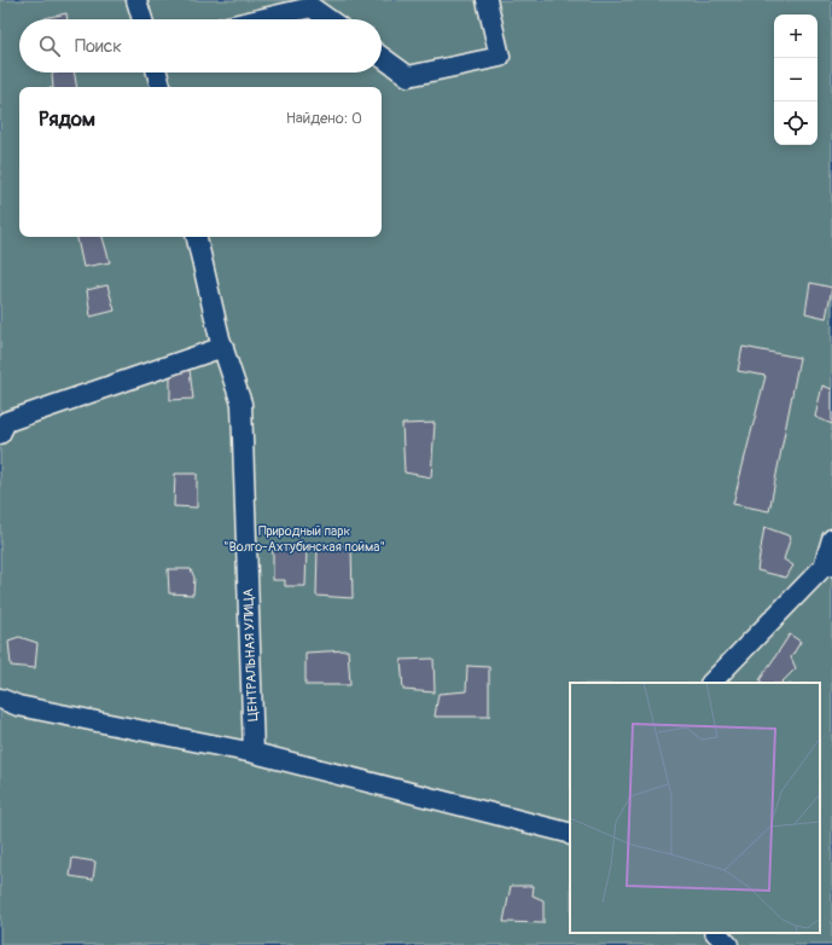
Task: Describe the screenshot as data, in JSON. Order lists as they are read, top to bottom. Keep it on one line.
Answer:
{"streets":{"street":["ЦЕНТРАЛЬНАЯ УЛИЦА"]},"parks":["Природный парк \"Волго-Ахтубинская пойма\""],"page":{"map_buttons":["+","−"],"search":"Поиск","heading":["Рядом","Найдено: 0"]}}
